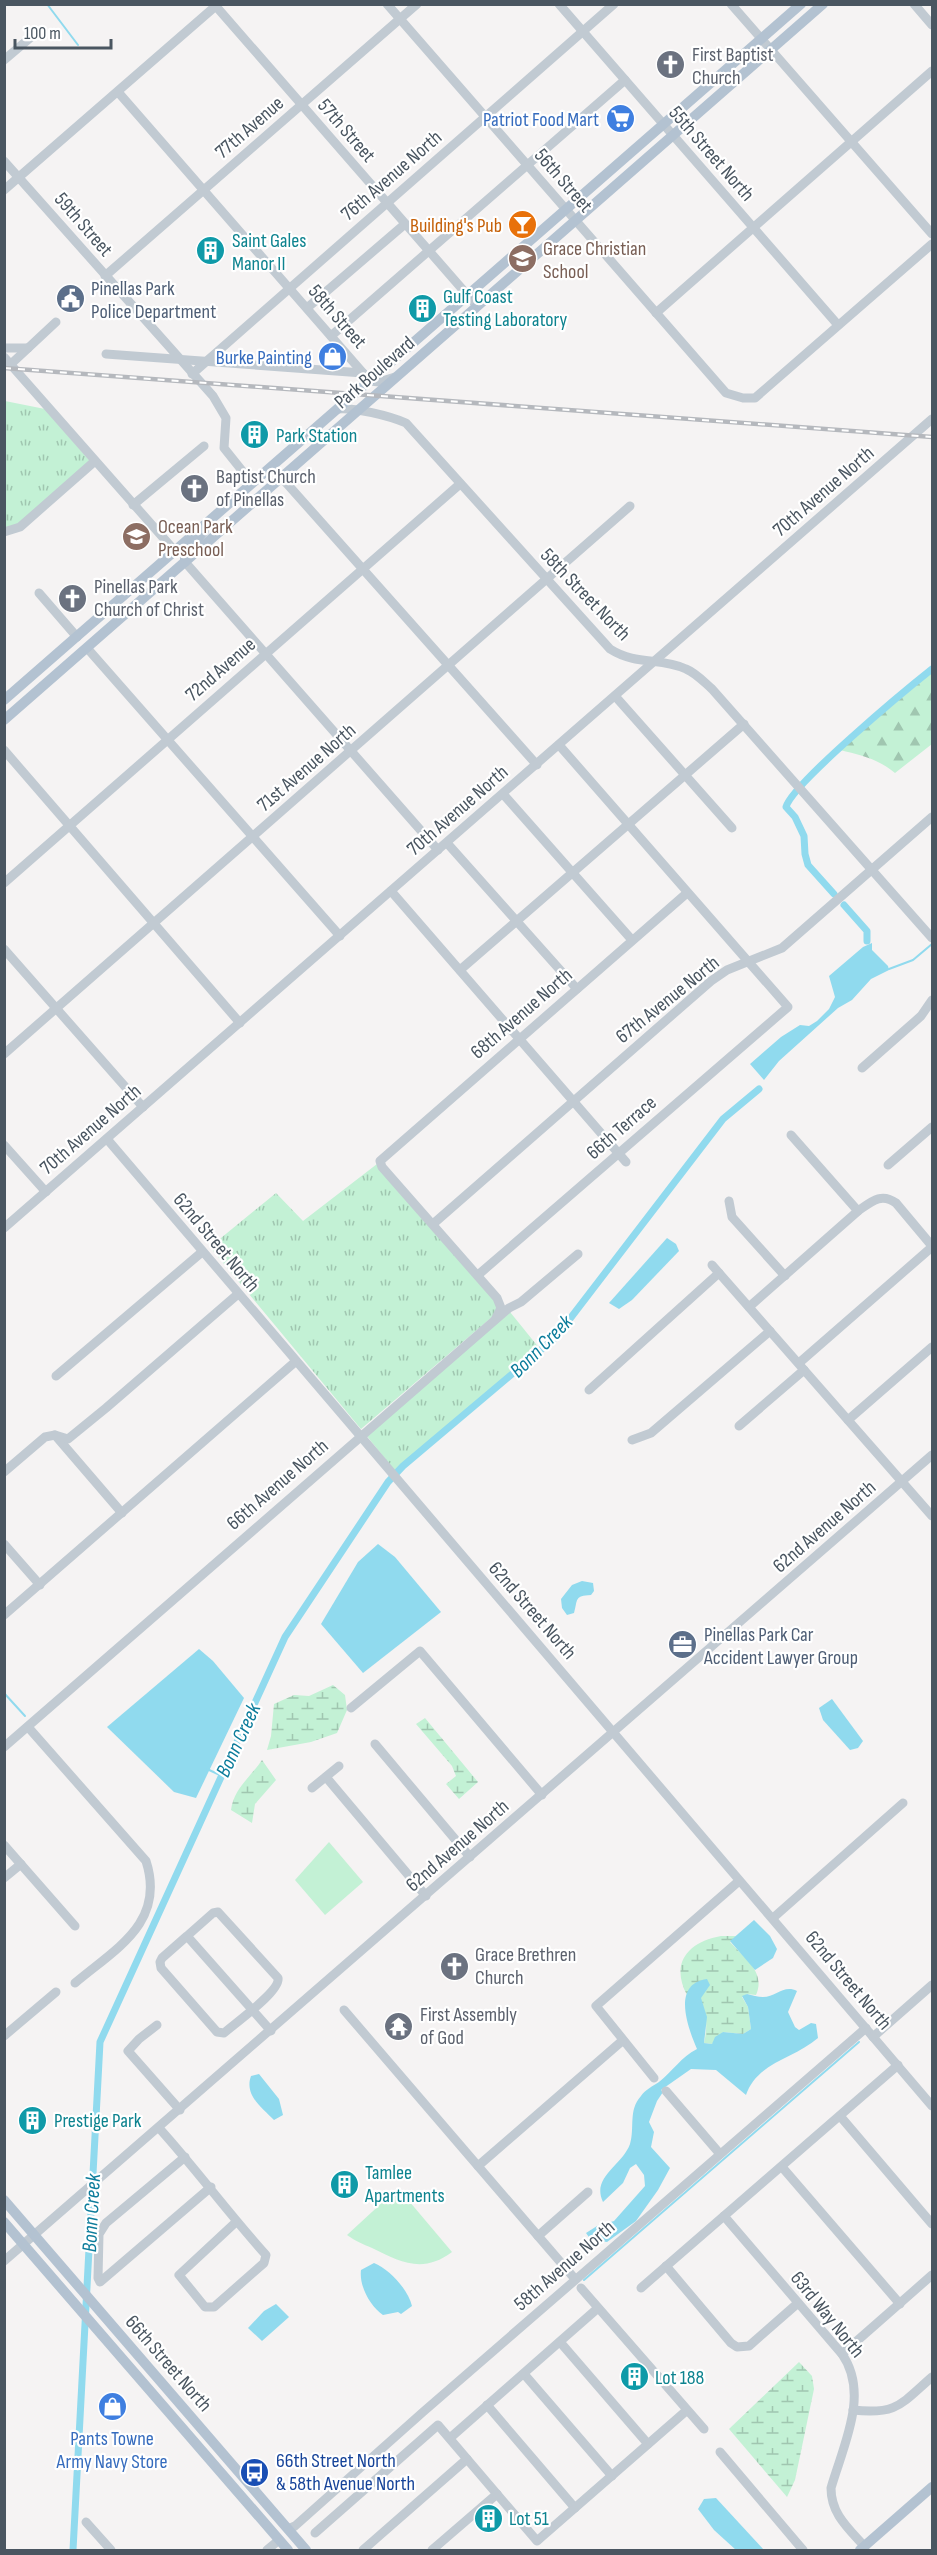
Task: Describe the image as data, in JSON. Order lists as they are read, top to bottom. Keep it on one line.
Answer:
{"streets":{"main road":["Park Boulevard","66th Street North"],"street":["77th Avenue","57th Street","55th Street North","76th Avenue North","56th Street","59th Street","58th Street","70th Avenue North","58th Street North","72nd Avenue","71st Avenue North","67th Avenue North","68th Avenue North","66th Terrace","62nd Street North","66th Avenue North","62nd Avenue North","58th Avenue North","63rd Way North"]},"crossings":[["77th Avenue","57th Street"],["77th Avenue","56th Street"],["77th Avenue","59th Street"],["77th Avenue","58th Street"],["57th Street","76th Avenue North"],["57th Street","Park Boulevard"],["55th Street North","76th Avenue North"],["55th Street North","56th Street"],["55th Street North","Park Boulevard"],["76th Avenue North","56th Street"],["76th Avenue North","59th Street"],["76th Avenue North","58th Street"],["56th Street","Park Boulevard"],["59th Street","Park Boulevard"],["58th Street","Park Boulevard"],["Park Boulevard","58th Street North"],["70th Avenue North","58th Street North"],["70th Avenue North","62nd Street North"],["58th Street North","72nd Avenue"],["58th Street North","71st Avenue North"],["58th Street North","67th Avenue North"],["67th Avenue North","68th Avenue North"],["67th Avenue North","66th Terrace"],["62nd Street North","66th Avenue North"],["62nd Street North","62nd Avenue North"],["62nd Street North","58th Avenue North"],["62nd Avenue North","66th Street North"],["58th Avenue North","66th Street North"]],"water":["Bonn Creek"],"places":{"church":["First Baptist Church","Baptist Church of Pinellas","Pinellas Park Church of Christ","Grace Brethren Church"],"supermarket":["Patriot Food Mart"],"bar":["Building's Pub"],"building":["Saint Gales Manor II","Gulf Coast Testing Laboratory","Park Station","Prestige Park","Tamlee Apartments","Lot 188","Lot 51"],"school or university":["Grace Christian School","Ocean Park Preschool"],"public building":["Pinellas Park Police Department"],"shop":["Burke Painting","Pants Towne Army Navy Store"],"office":["Pinellas Park Car Accident Lawyer Group"],"temple":["First Assembly of God"],"bus stop":["66th Street North & 58th Avenue North"]},"scale_bar":"100 m"}
